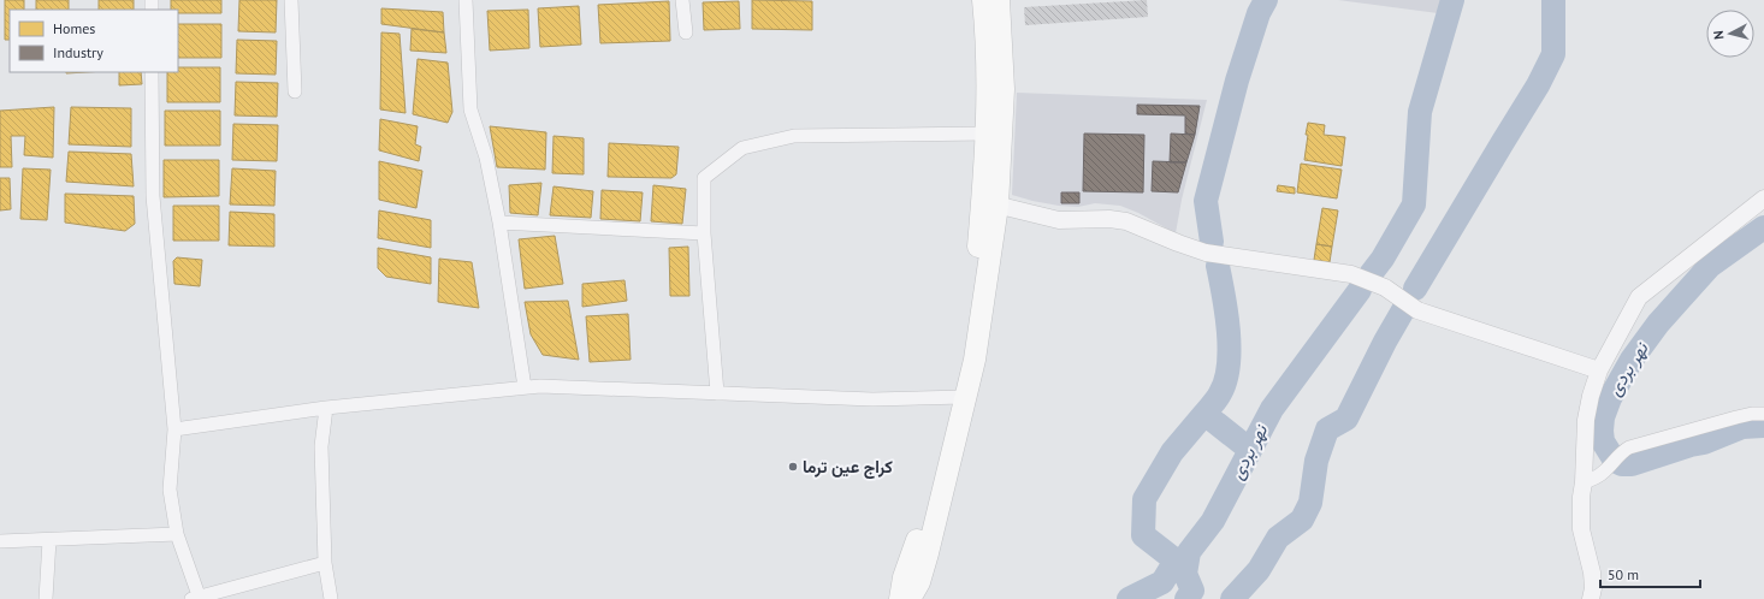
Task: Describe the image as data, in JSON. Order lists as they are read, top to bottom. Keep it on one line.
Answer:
{"water":["نهر بردى"],"places":["كراج عين ترما"],"legend":["Homes","Industry"],"scale_bar":"50 m","north":"left"}
